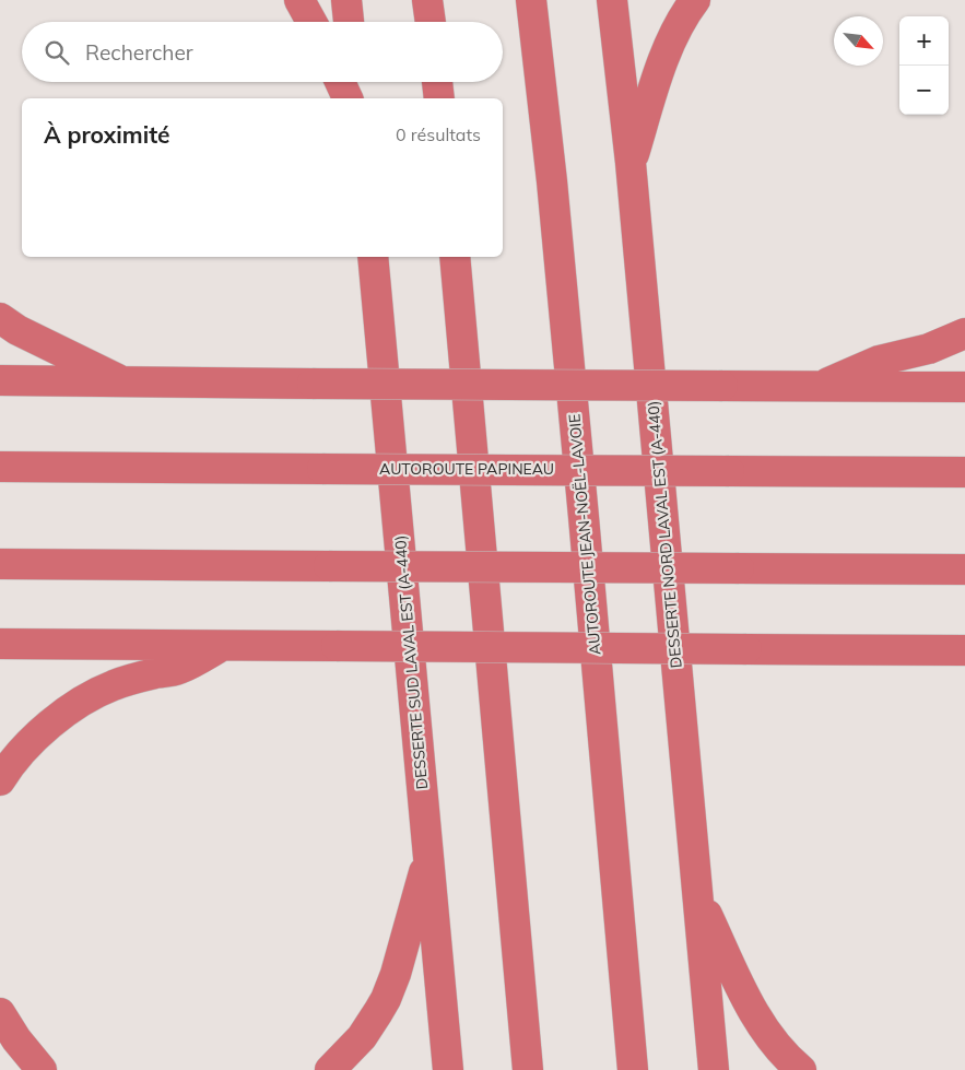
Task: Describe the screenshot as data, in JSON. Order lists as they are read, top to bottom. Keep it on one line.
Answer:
{"streets":{"highway":["AUTOROUTE PAPINEAU","AUTOROUTE JEAN-NOËL-LAVOIE","DESSERTE NORD LAVAL EST (A-440)","DESSERTE SUD LAVAL EST (A-440)"]},"north":"bottom right","page":{"map_buttons":["+","−"],"search":"Rechercher","heading":["À proximité","0 résultats"]}}
